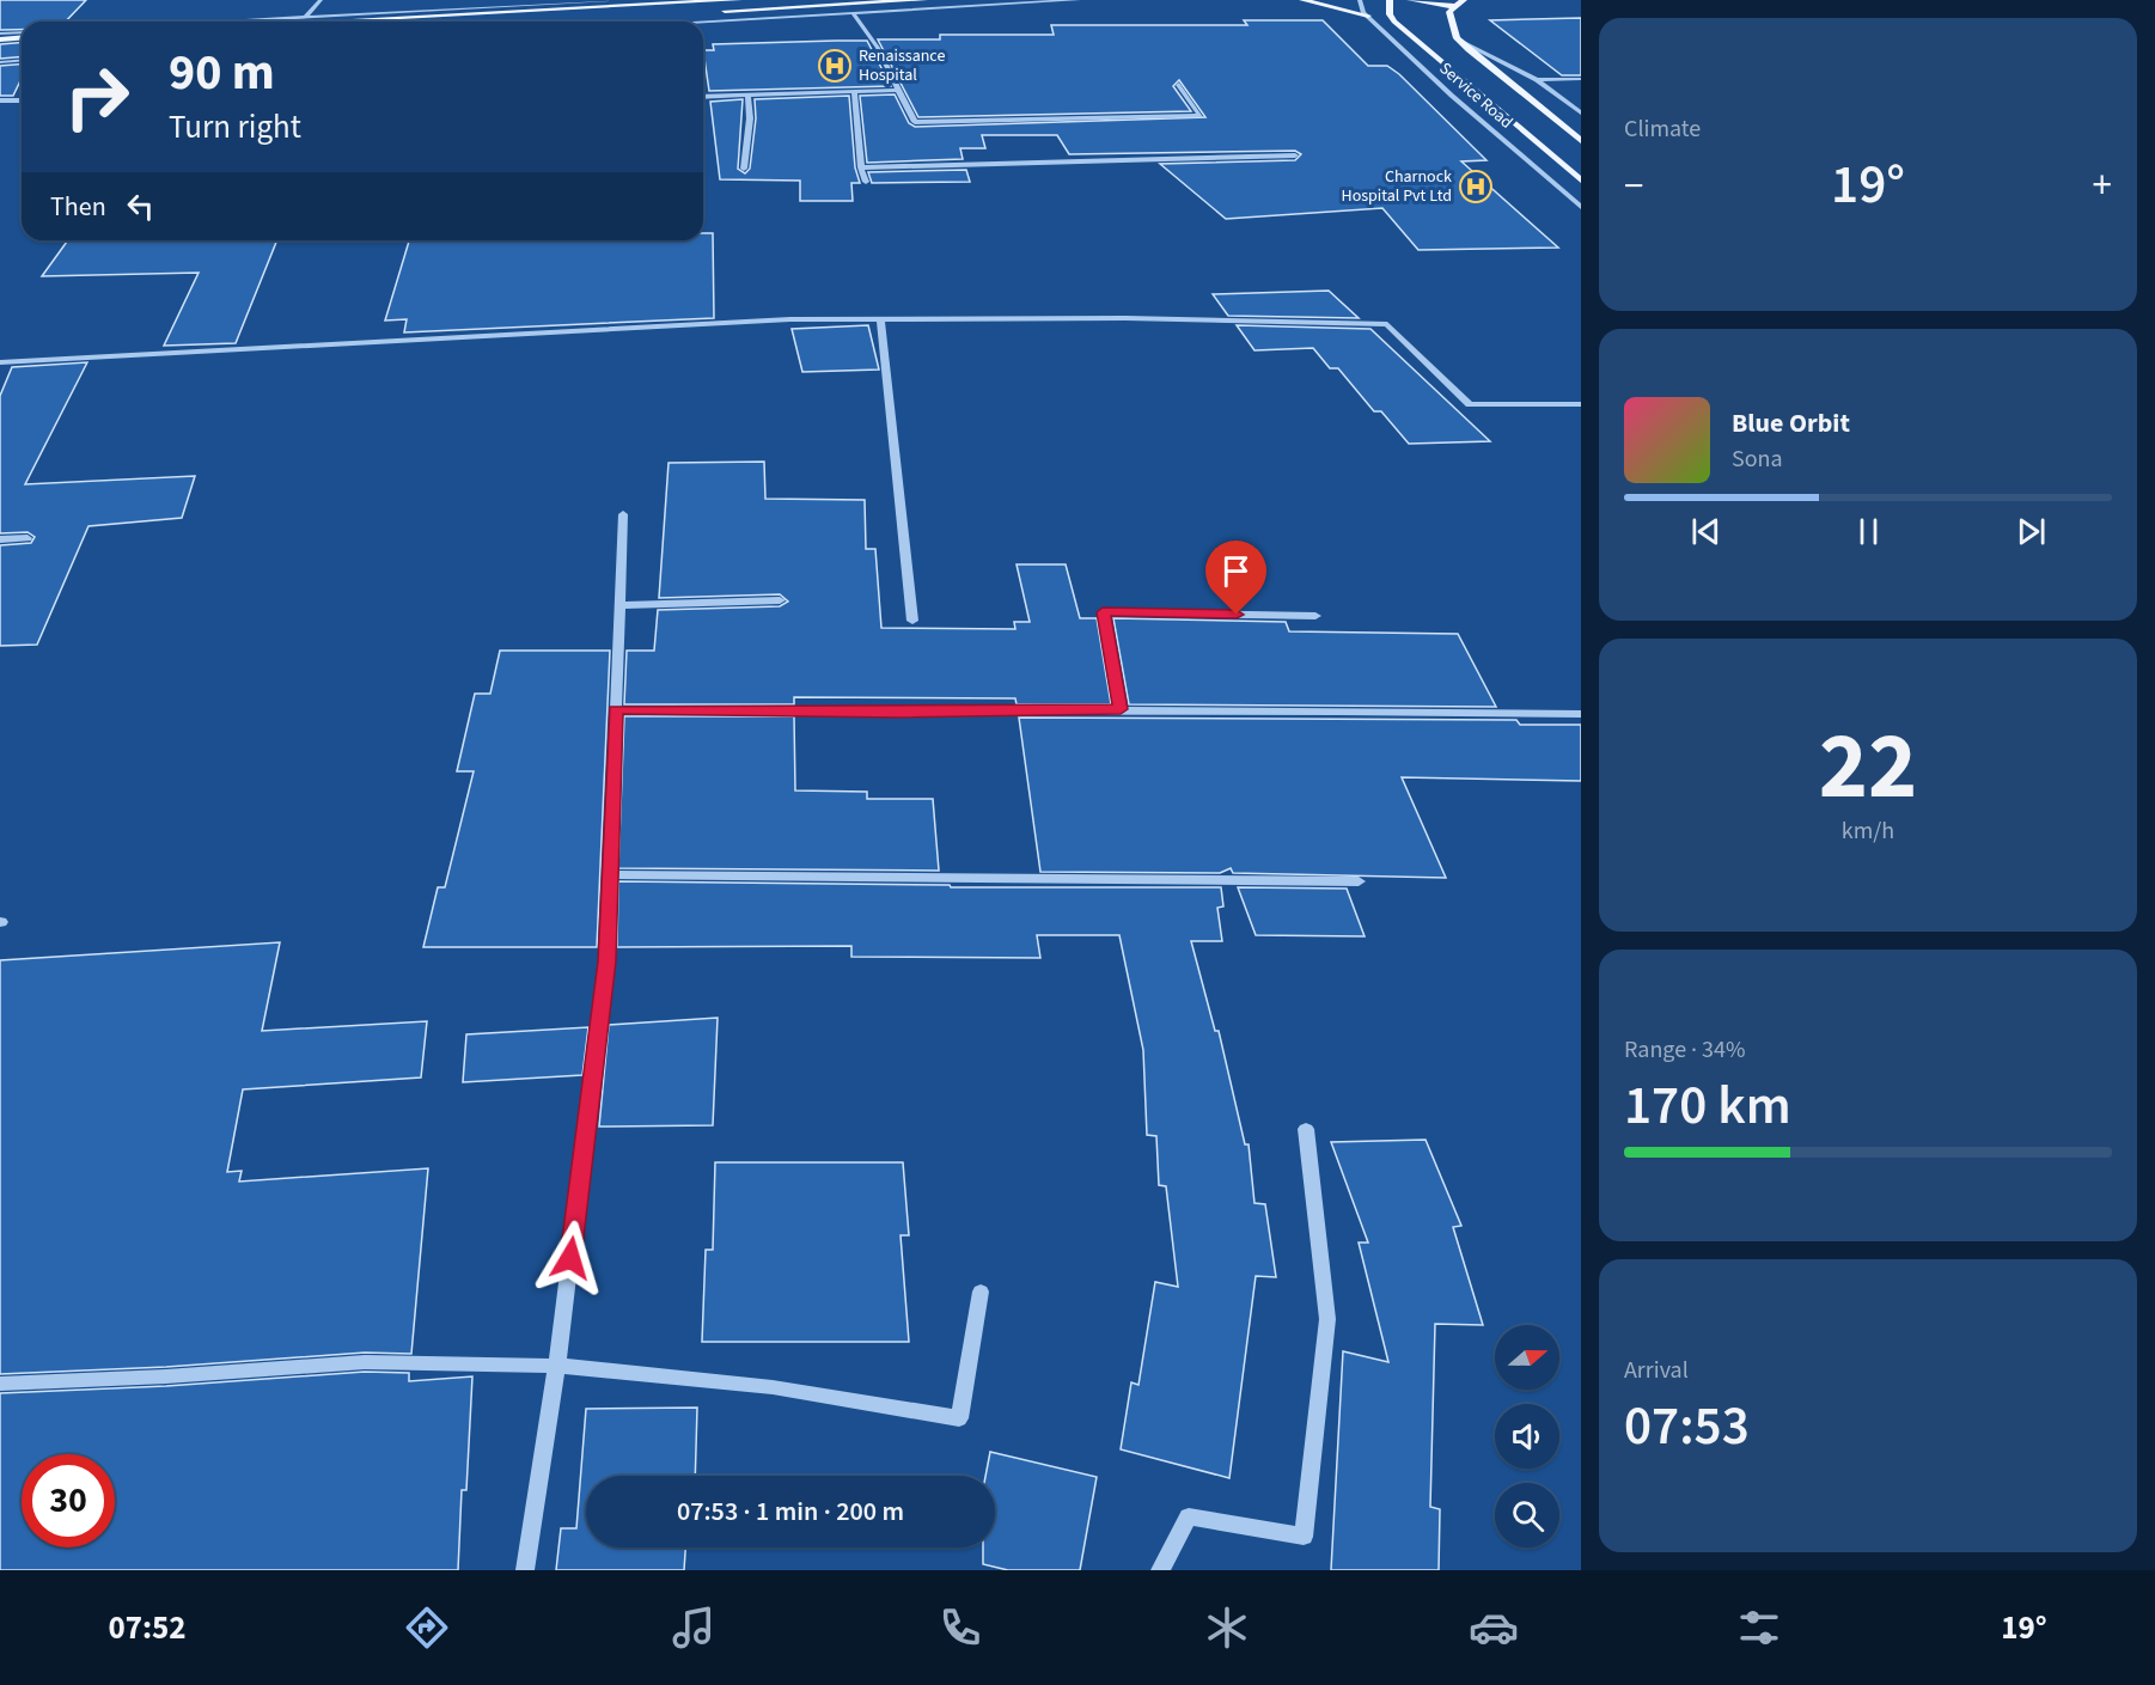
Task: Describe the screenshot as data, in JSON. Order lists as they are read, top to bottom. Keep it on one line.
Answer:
{"streets":{"street":["Service Road"]},"places":{"hospital":["Renaissance Hospital","Charnock Hospital Pvt Ltd"]},"north":"right","page":{"tile":["Climate",["22","km/h"],["Range · 34%","170 km"],["Arrival","07:53"]],"turn":["90 m","Turn right"],"heat":["−","19°","+"],"then":"Then","song":["Blue Orbit","Sona"],"limit":"30","trip":"07:53 · 1 min · 200 m","tabs":["07:52","19°"]}}
